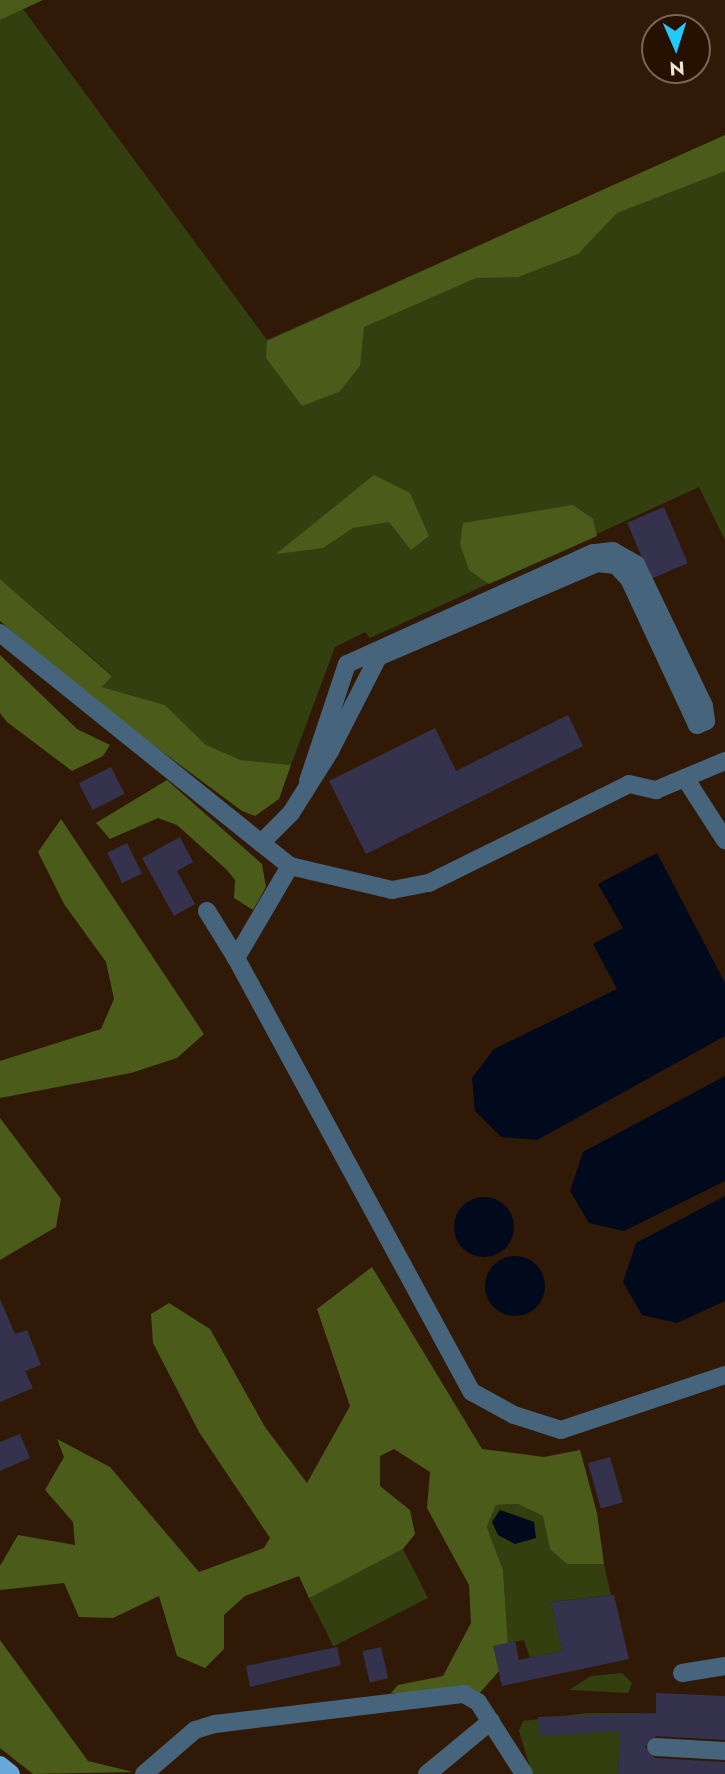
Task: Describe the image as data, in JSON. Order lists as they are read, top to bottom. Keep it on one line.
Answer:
{"north":"bottom"}
